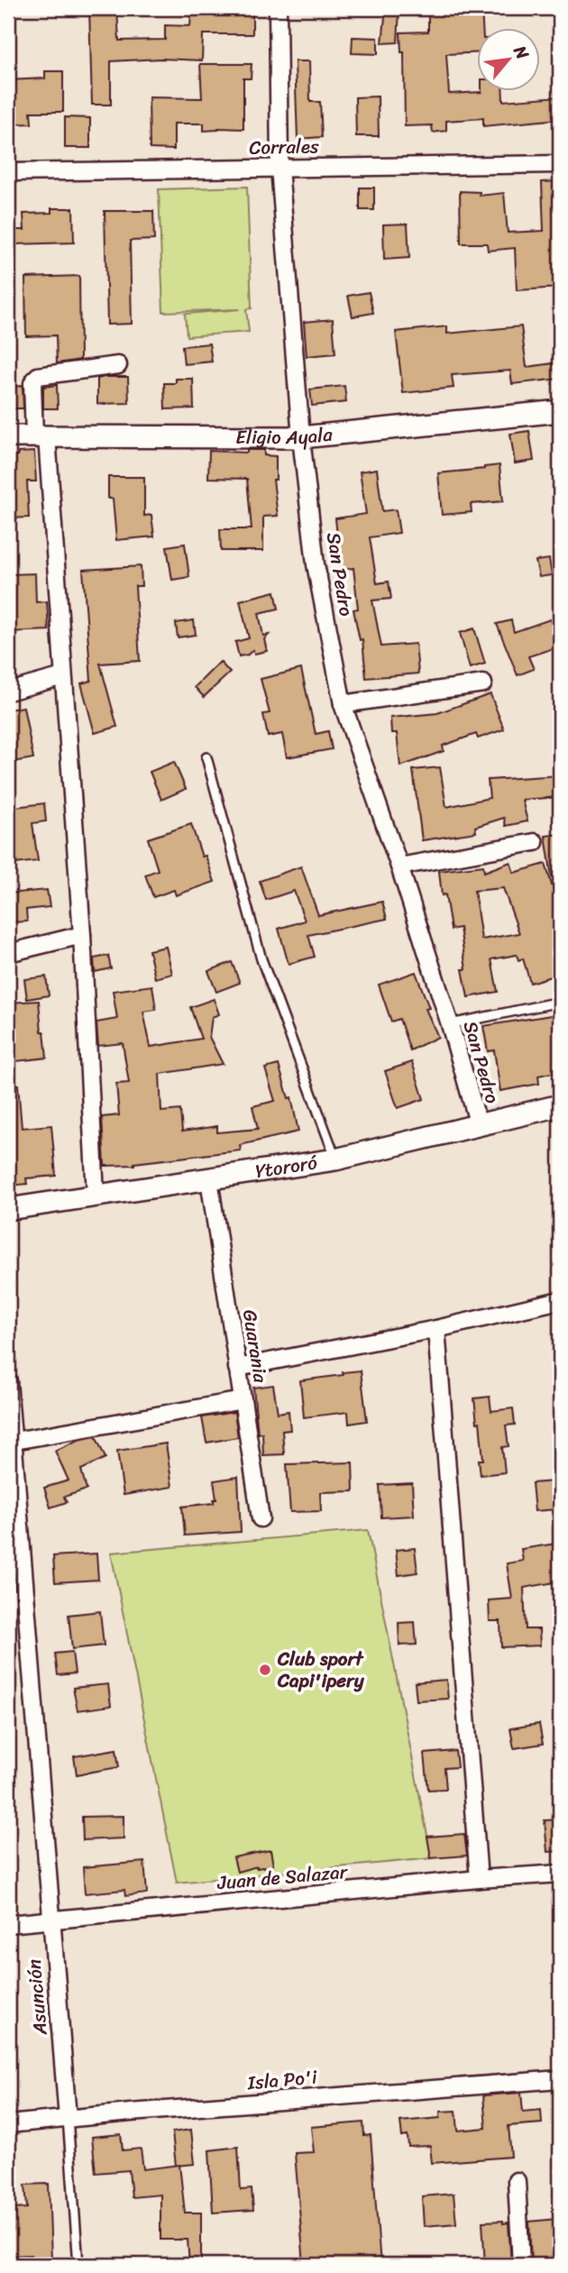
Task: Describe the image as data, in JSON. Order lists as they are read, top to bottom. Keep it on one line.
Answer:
{"streets":{"street":["Corrales","Eligio Ayala","San Pedro","Ytororó","Guarania","Juan de Salazar","Asunción","Isla Po'i"]},"crossings":[["Corrales","San Pedro"],["Eligio Ayala","San Pedro"],["San Pedro","Ytororó"],["Ytororó","Guarania"],["Juan de Salazar","Asunción"],["Asunción","Isla Po'i"]],"places":["Club sport Capi'ipery"],"north":"top right"}
